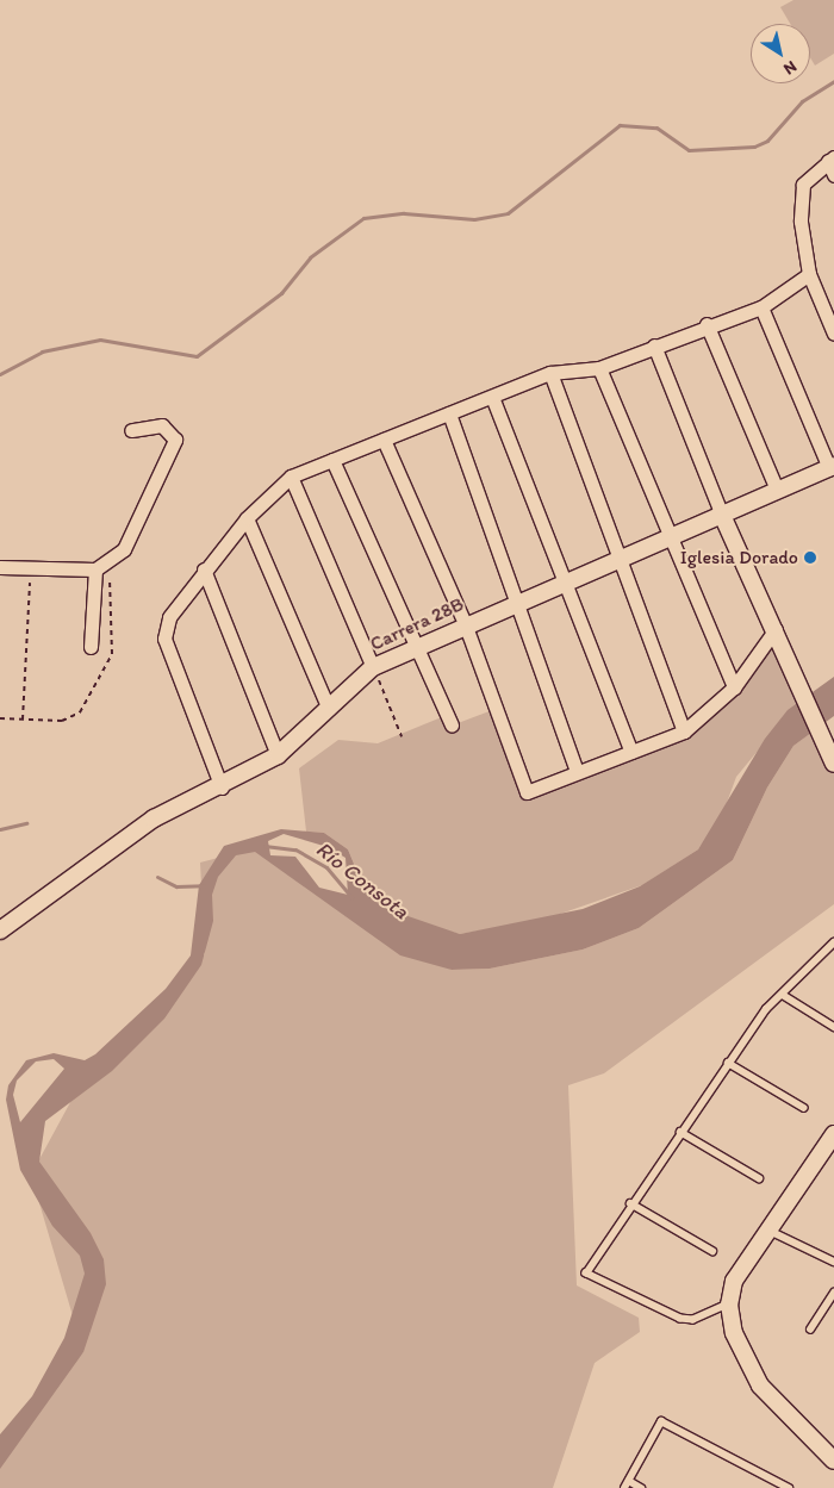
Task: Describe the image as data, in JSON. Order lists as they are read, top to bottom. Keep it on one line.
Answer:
{"streets":{"street":["Carrera 28B"]},"water":["Río Consota"],"places":["Iglesia Dorado"],"north":"bottom right"}
